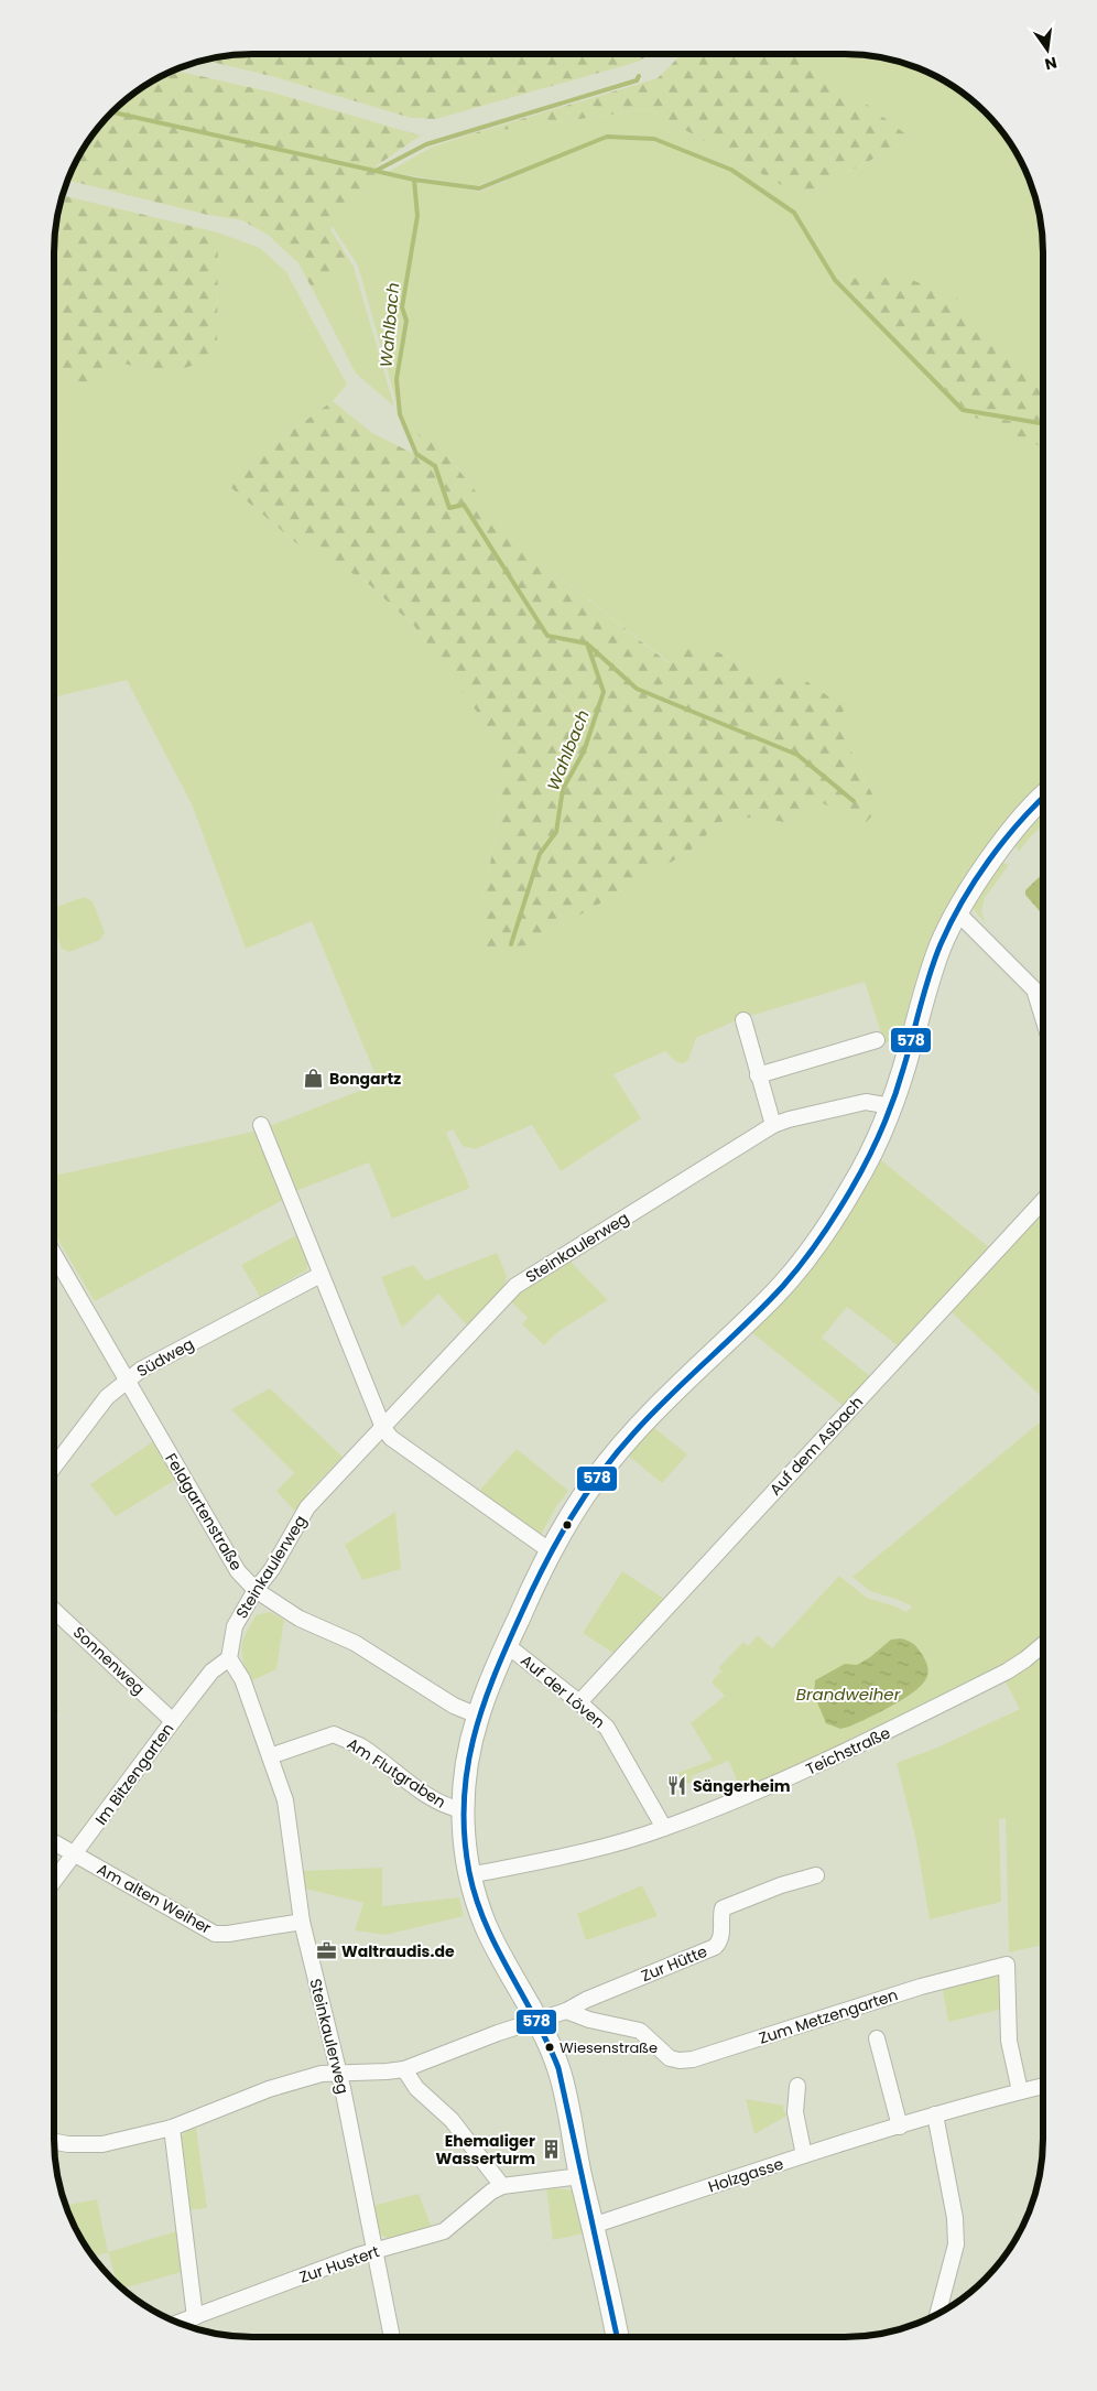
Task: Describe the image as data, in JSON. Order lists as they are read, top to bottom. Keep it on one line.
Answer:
{"streets":{"street":["Steinkaulerweg","Südweg","Auf dem Asbach","Feldgartenstraße","Sonnenweg","Auf der Löven","Teichstraße","Am Flutgraben","Im Bitzengarten","Am alten Weiher","Zur Hütte","Zum Metzengarten","Holzgasse","Zur Hustert"]},"crossings":[["Steinkaulerweg","Feldgartenstraße"],["Steinkaulerweg","Am Flutgraben"],["Steinkaulerweg","Im Bitzengarten"],["Steinkaulerweg","Am alten Weiher"],["Steinkaulerweg","Zur Hustert"],["Südweg","Feldgartenstraße"],["Auf dem Asbach","Auf der Löven"],["Sonnenweg","Im Bitzengarten"],["Auf der Löven","Teichstraße"],["Im Bitzengarten","Am alten Weiher"],["Zur Hütte","Zum Metzengarten"],["Zum Metzengarten","Holzgasse"]],"water":["Wahlbach","Brandweiher"],"places":{"shop":["Bongartz"],"restaurant":["Sängerheim"],"office":["Waltraudis.de"],"other":["Wiesenstraße"],"building":["Ehemaliger Wasserturm"]},"lines":["transit line 578"],"north":"bottom"}
